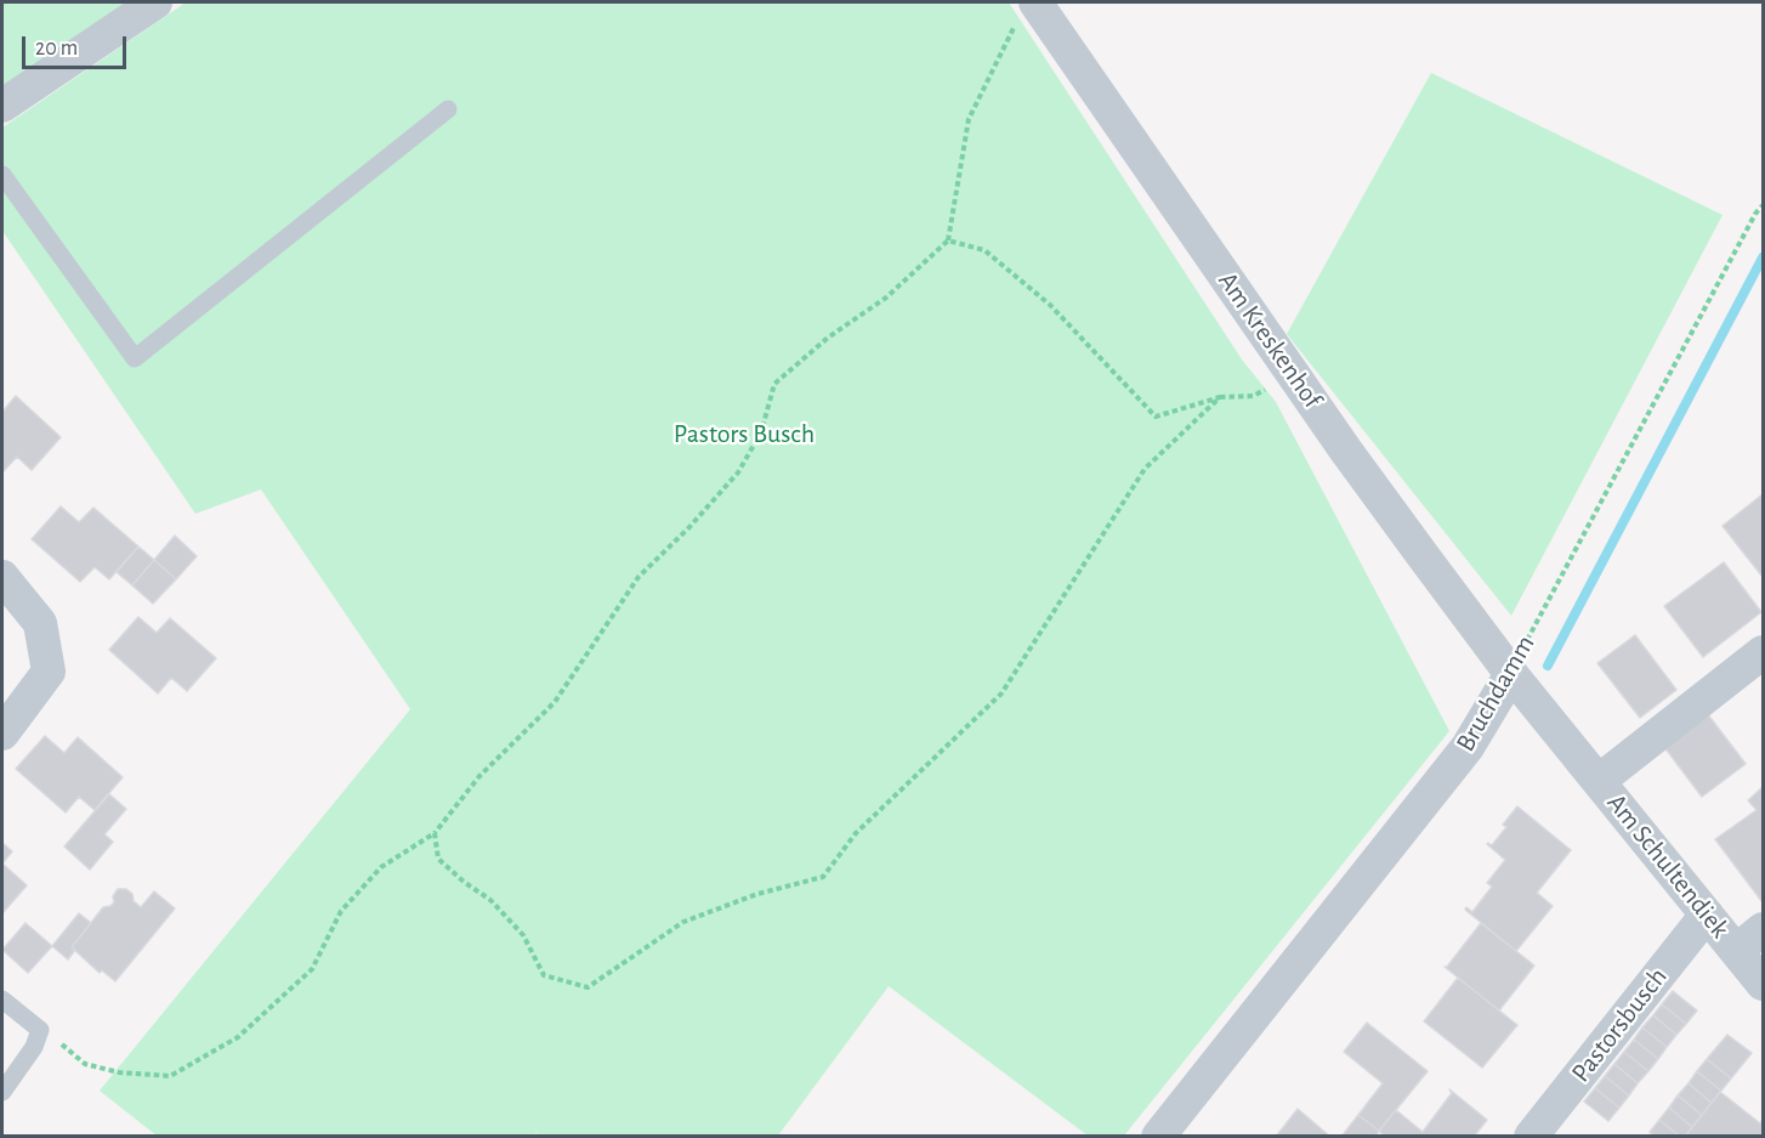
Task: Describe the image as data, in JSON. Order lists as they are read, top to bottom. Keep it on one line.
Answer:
{"streets":{"street":["Am Kreskenhof","Bruchdamm","Am Schultendiek","Pastorsbusch"]},"crossings":[["Am Kreskenhof","Bruchdamm"],["Am Kreskenhof","Am Schultendiek"],["Bruchdamm","Am Schultendiek"],["Am Schultendiek","Pastorsbusch"]],"parks":["Pastors Busch"],"scale_bar":"20 m"}
